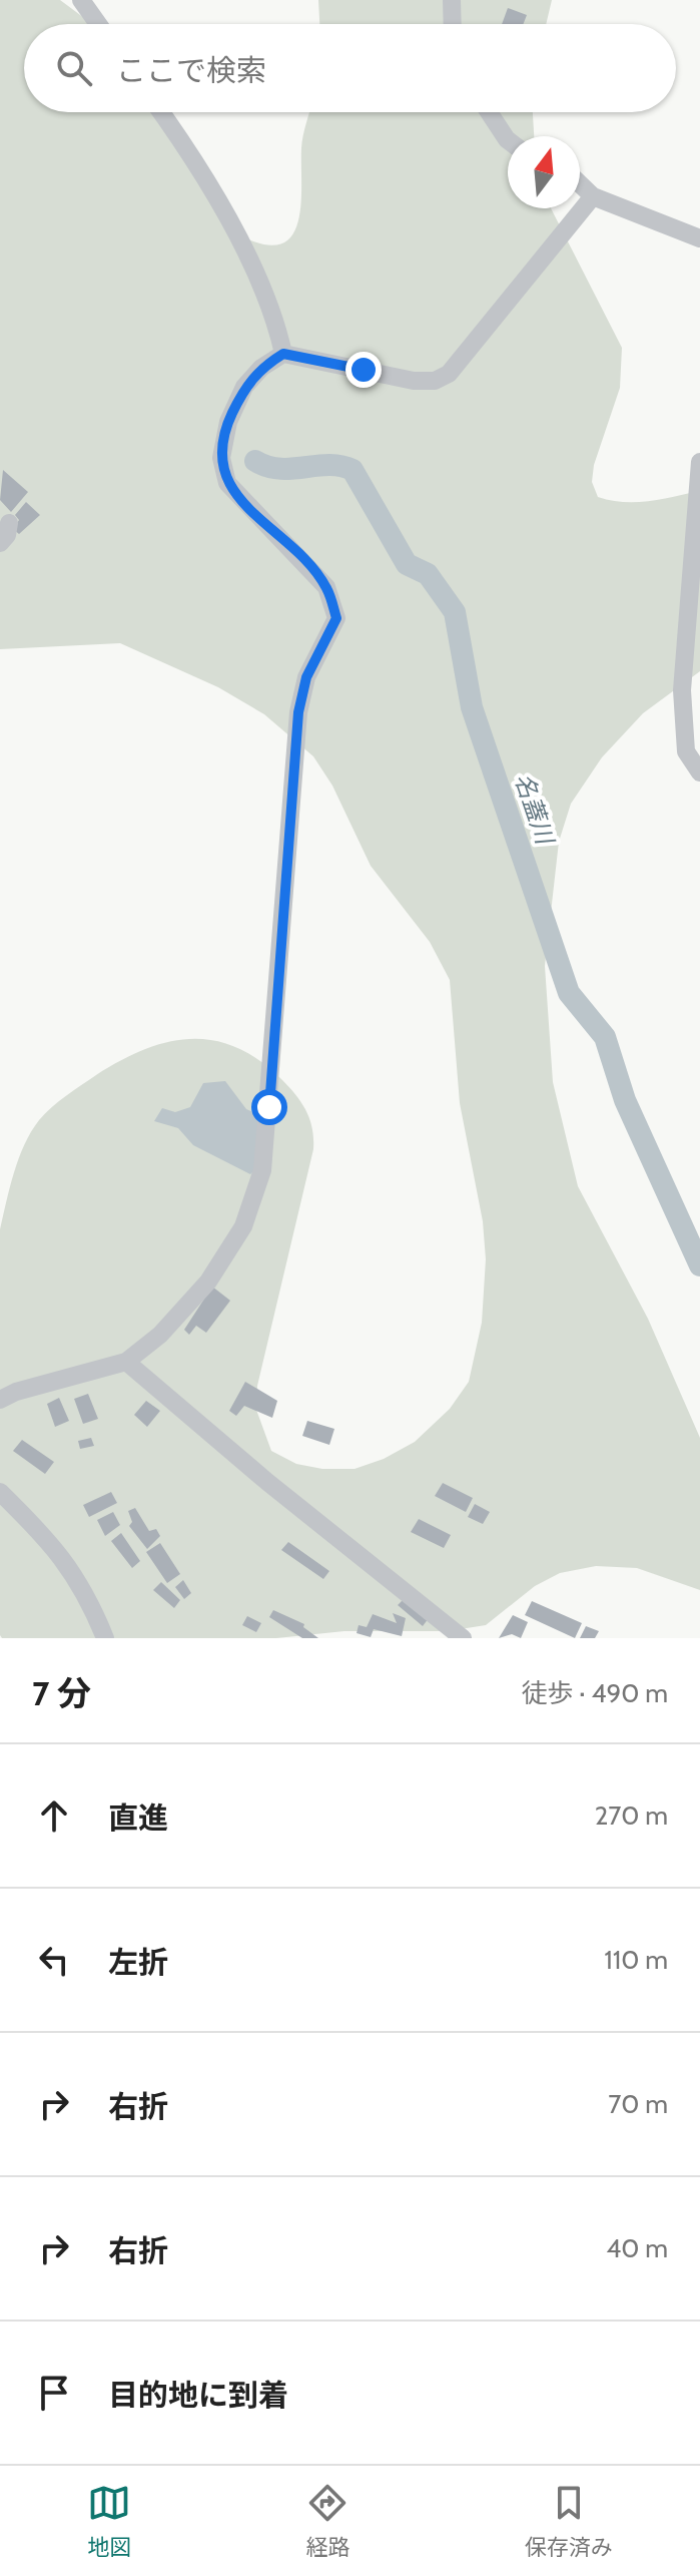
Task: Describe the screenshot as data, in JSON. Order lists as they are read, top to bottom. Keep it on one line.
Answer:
{"water":["名蓋川"],"north":"top","page":{"search":"ここで検索","heading":["7 分","徒歩 · 490 m"],"list":[["直進","270 m"],["左折","110 m"],["右折","70 m"],["右折","40 m"],"目的地に到着"],"nav":["地図","経路","保存済み"]}}
